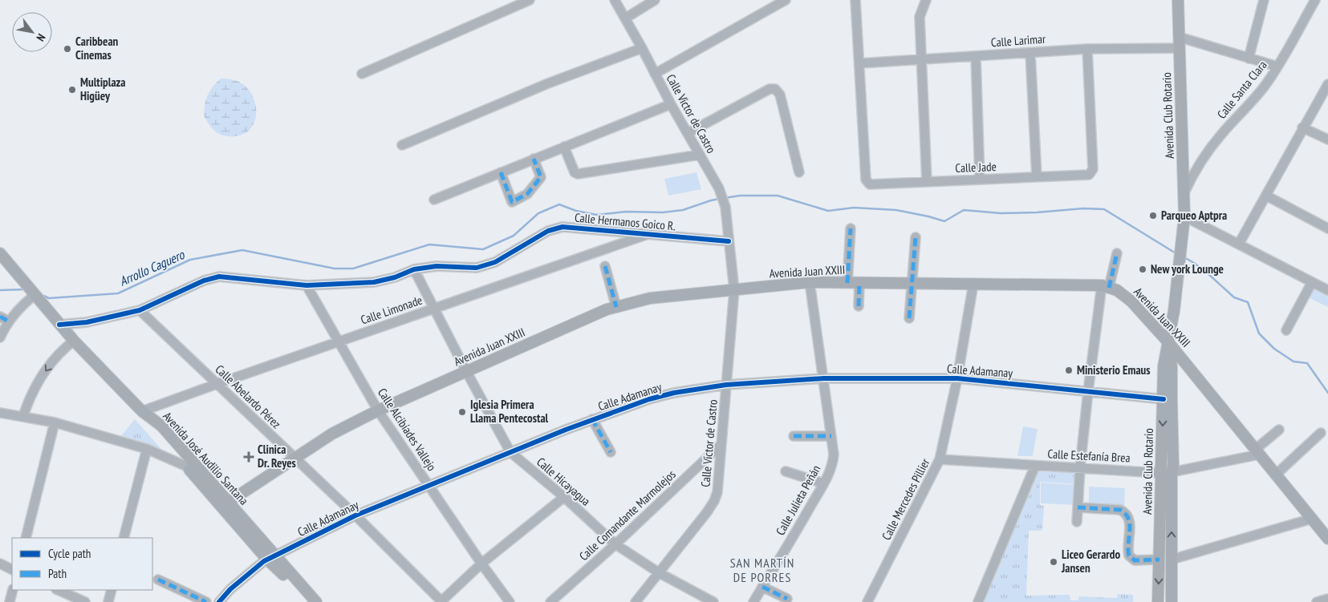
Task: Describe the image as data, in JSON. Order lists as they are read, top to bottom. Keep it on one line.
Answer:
{"streets":{"main road":["Avenida Club Rotario","Avenida Juan XXIII","Avenida José Audilio Santana"],"street":["Calle Larimar","Calle Santa Clara","Calle Víctor de Castro","Calle Jade","Calle Hermanos Goico R.","Calle Limonade","Calle Adamanay","Calle Abelardo Pérez","Calle Alcibíades Vallejo","Calle Estefanía Brea","Calle Hicayagua","Calle Mercedes Pillier","Calle Julieta Peñán","Calle Comandante Marmolejos"]},"crossings":[["Calle Larimar","Avenida Club Rotario"],["Calle Larimar","Calle Jade"],["Calle Santa Clara","Avenida Club Rotario"],["Calle Víctor de Castro","Calle Hermanos Goico R."],["Calle Víctor de Castro","Avenida Juan XXIII"],["Calle Víctor de Castro","Calle Adamanay"],["Calle Víctor de Castro","Calle Hicayagua"],["Calle Víctor de Castro","Calle Comandante Marmolejos"],["Avenida Club Rotario","Avenida Juan XXIII"],["Avenida Club Rotario","Calle Adamanay"],["Avenida Club Rotario","Calle Estefanía Brea"],["Calle Hermanos Goico R.","Calle Limonade"],["Calle Hermanos Goico R.","Calle Abelardo Pérez"],["Calle Hermanos Goico R.","Calle Alcibíades Vallejo"],["Calle Hermanos Goico R.","Avenida José Audilio Santana"],["Calle Hermanos Goico R.","Calle Hicayagua"],["Avenida Juan XXIII","Calle Abelardo Pérez"],["Avenida Juan XXIII","Calle Alcibíades Vallejo"],["Avenida Juan XXIII","Calle Estefanía Brea"],["Avenida Juan XXIII","Avenida José Audilio Santana"],["Avenida Juan XXIII","Calle Hicayagua"],["Avenida Juan XXIII","Calle Mercedes Pillier"],["Avenida Juan XXIII","Calle Julieta Peñán"],["Calle Limonade","Calle Abelardo Pérez"],["Calle Limonade","Calle Alcibíades Vallejo"],["Calle Limonade","Avenida José Audilio Santana"],["Calle Limonade","Calle Hicayagua"],["Calle Adamanay","Calle Abelardo Pérez"],["Calle Adamanay","Calle Alcibíades Vallejo"],["Calle Adamanay","Avenida José Audilio Santana"],["Calle Adamanay","Calle Hicayagua"],["Calle Adamanay","Calle Mercedes Pillier"],["Calle Adamanay","Calle Julieta Peñán"],["Calle Estefanía Brea","Calle Mercedes Pillier"],["Calle Hicayagua","Calle Comandante Marmolejos"]],"districts":["SAN MARTÍN DE PORRES"],"water":["Arrollo Caguero"],"places":{"other":["Caribbean Cinemas","Multiplaza Higüey","Parqueo Aptpra","New york Lounge","Ministerio Emaus","Iglesia Primera Llama Pentecostal","Liceo Gerardo Jansen"],"health":["Clinica Dr. Reyes"]},"legend":["Cycle path","Path"],"north":"bottom right"}
